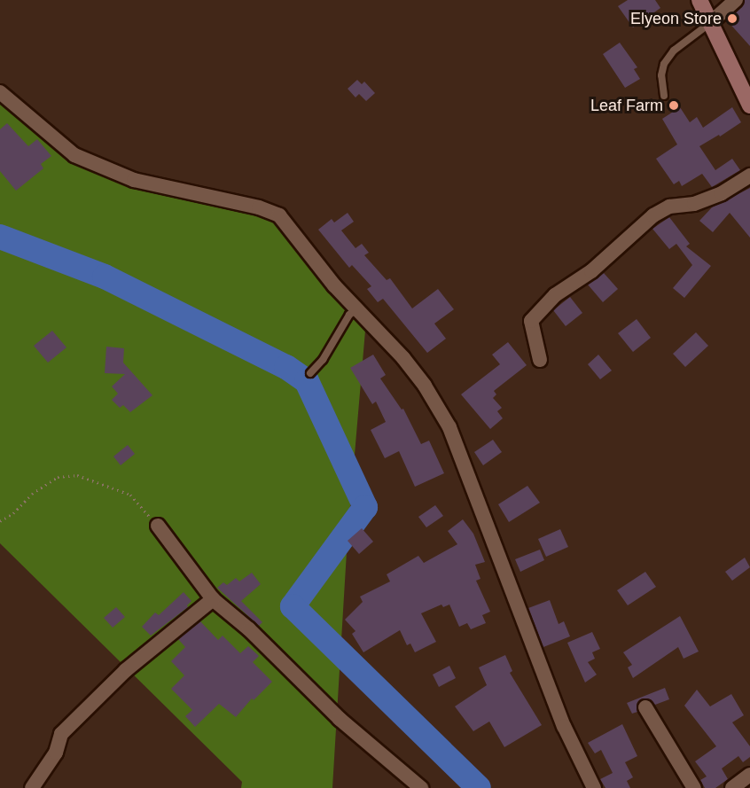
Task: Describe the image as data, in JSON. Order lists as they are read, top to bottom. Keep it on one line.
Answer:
{"places":["Elyeon Store","Leaf Farm"]}
